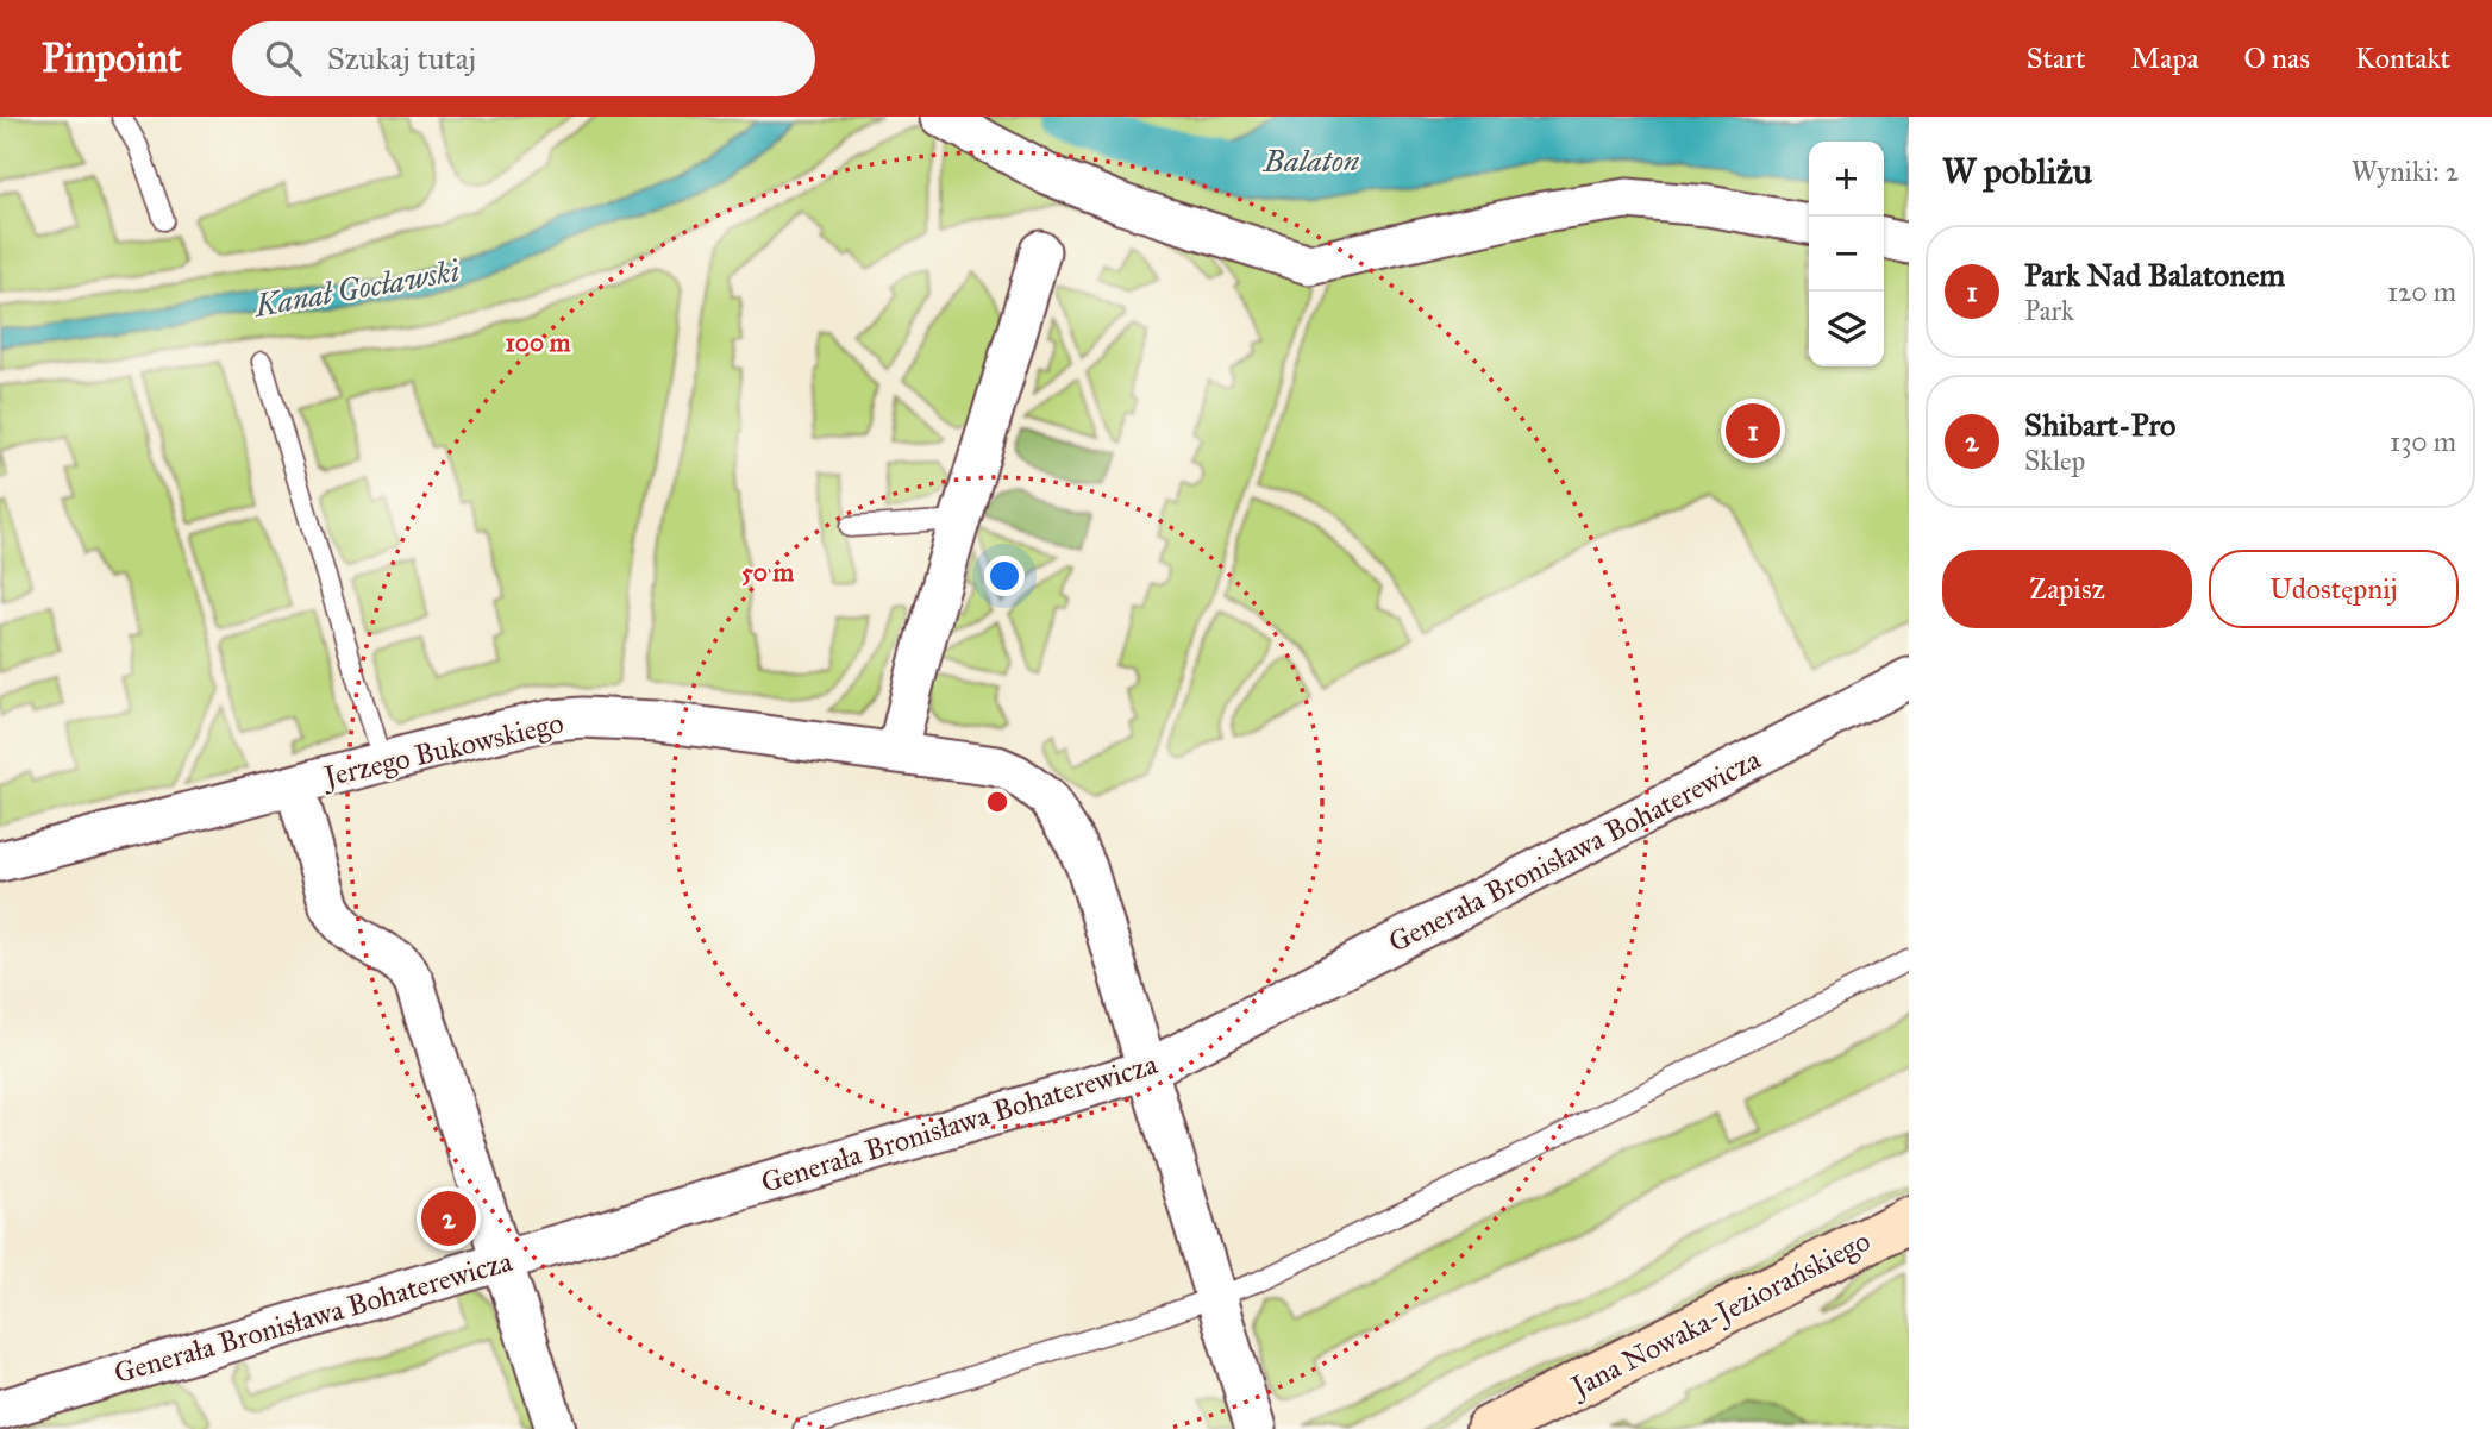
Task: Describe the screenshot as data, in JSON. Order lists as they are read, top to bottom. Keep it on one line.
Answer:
{"streets":{"street":["Jerzego Bukowskiego","Generała Bronisława Bohaterewicza","Jana Nowaka-Jeziorańskiego"]},"crossings":[["Jerzego Bukowskiego","Generała Bronisława Bohaterewicza"]],"water":["Balaton","Kanał Gocławski"],"page":{"header":"Pinpoint","search":"Szukaj tutaj","nav":["Start","Mapa","O nas","Kontakt"],"heading":["W pobliżu","Wyniki: 2"],"map_buttons":["+","−"],"list":[{"mark":"1","name":"Park Nad Balatonem","note":"Park","value":"120 m"},{"mark":"2","name":"Shibart-Pro","note":"Sklep","value":"130 m"}],"pins":["1","2"],"buttons":["Zapisz","Udostępnij"]},"rings":["100 m","50 m"]}
